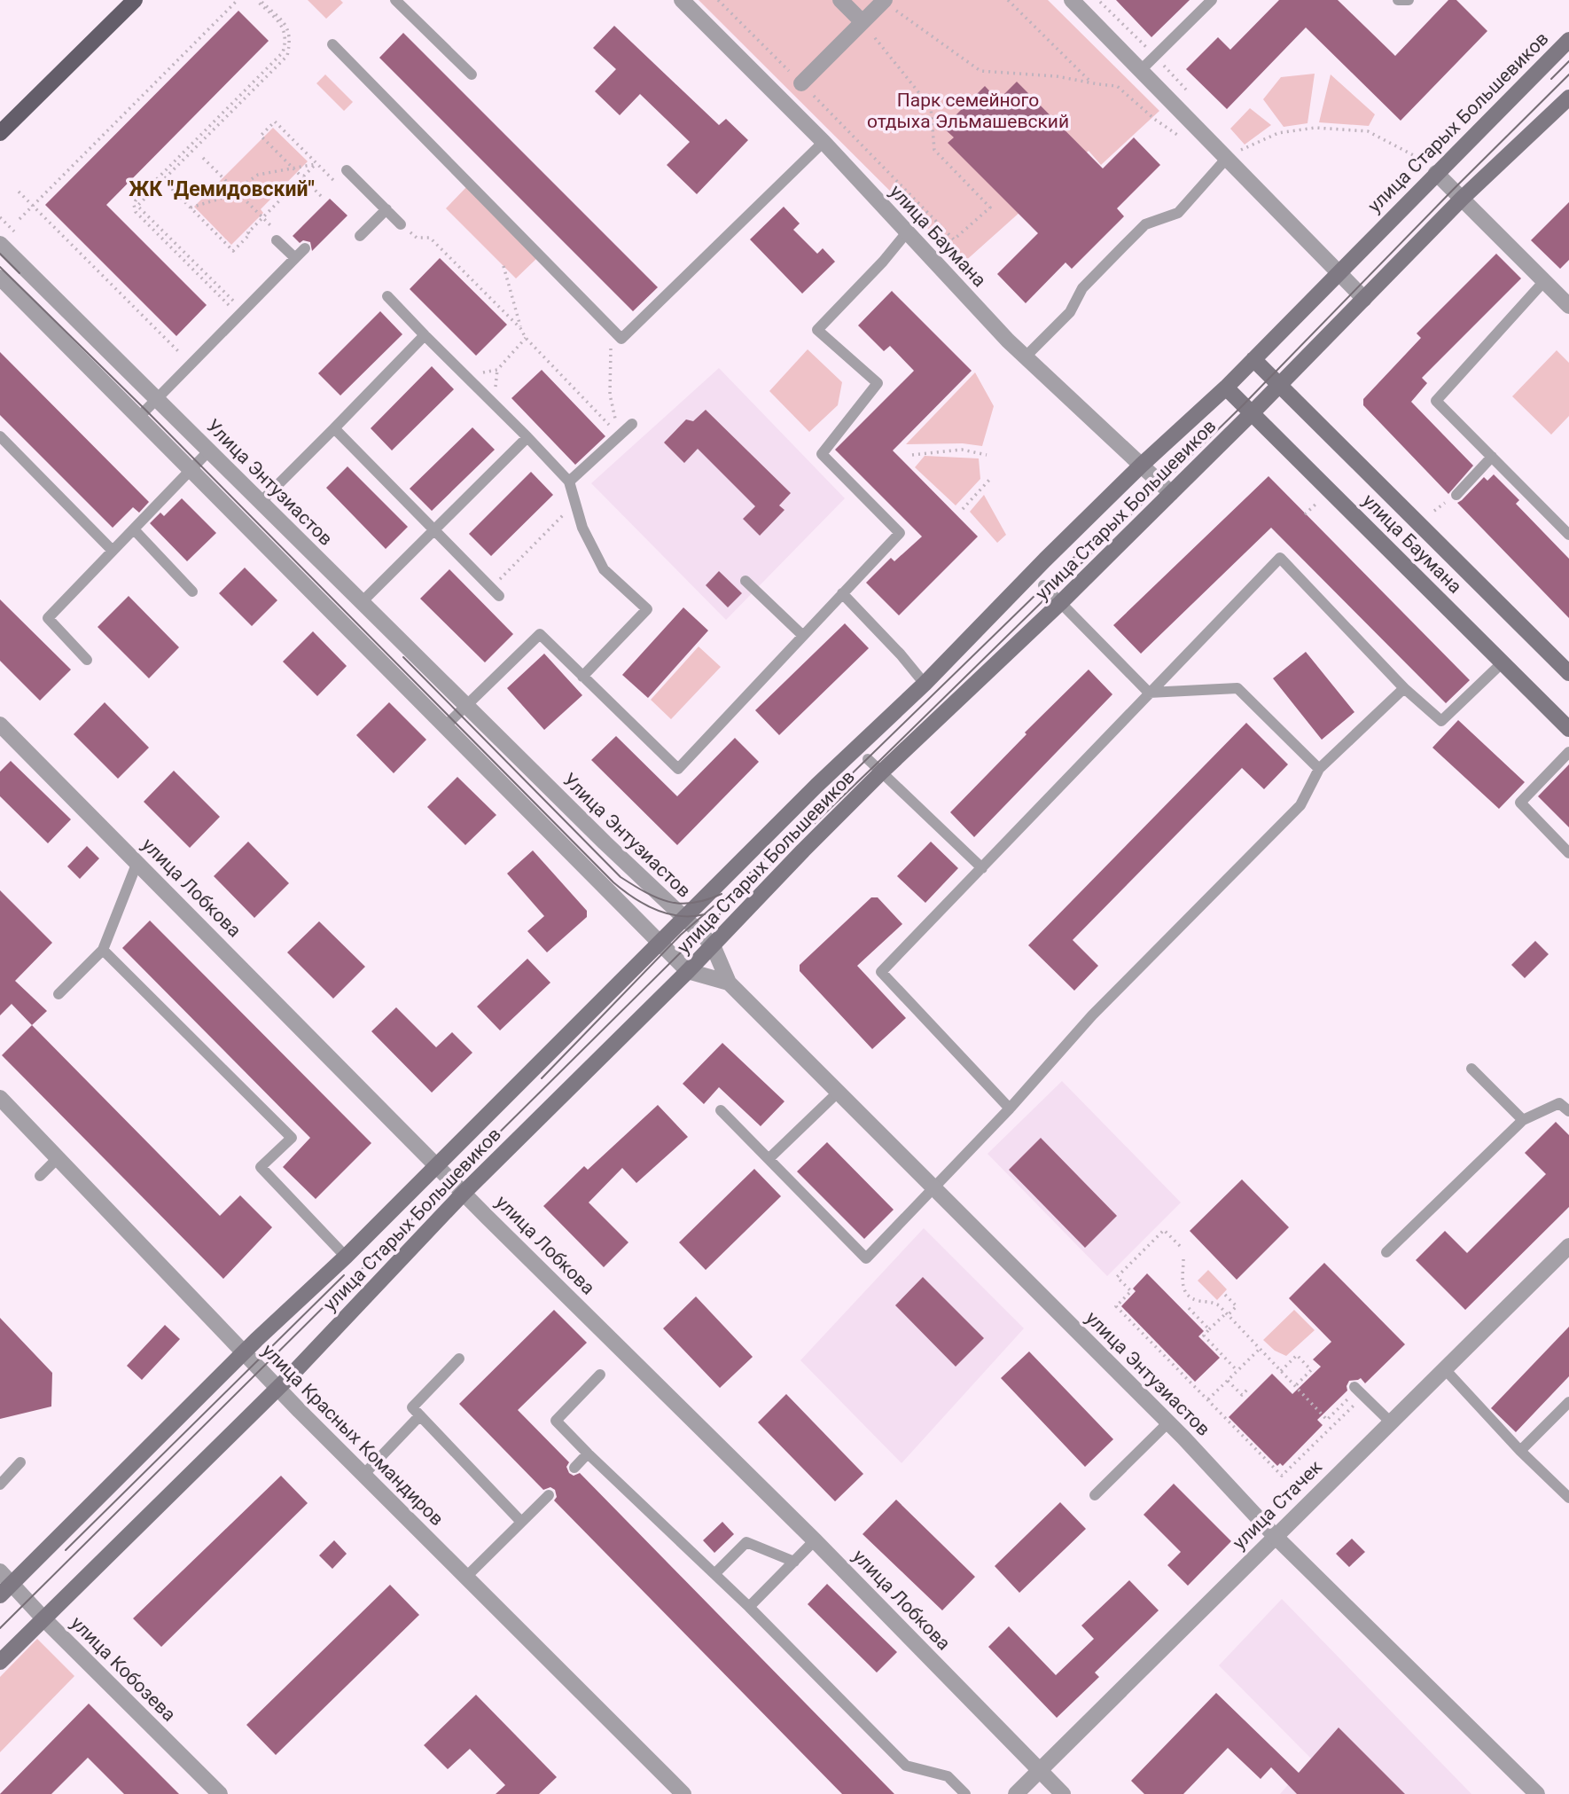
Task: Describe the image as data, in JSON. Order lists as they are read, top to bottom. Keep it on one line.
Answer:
{"streets":{"main road":["улица Старых Большевиков","улица Баумана"],"street":["Улица Энтузиастов","улица Лобкова","улица Энтузиастов","улица Красных Командиров","улица Стачек","улица Кобозева"]},"crossings":[["улица Старых Большевиков","улица Баумана"],["улица Старых Большевиков","Улица Энтузиастов"],["улица Старых Большевиков","улица Лобкова"],["улица Старых Большевиков","улица Красных Командиров"],["улица Старых Большевиков","улица Кобозева"],["Улица Энтузиастов","улица Энтузиастов"],["улица Лобкова","улица Стачек"],["улица Энтузиастов","улица Стачек"]],"districts":["ЖК \"Демидовский\""],"parks":["Парк семейного отдыха Эльмашевский"]}
